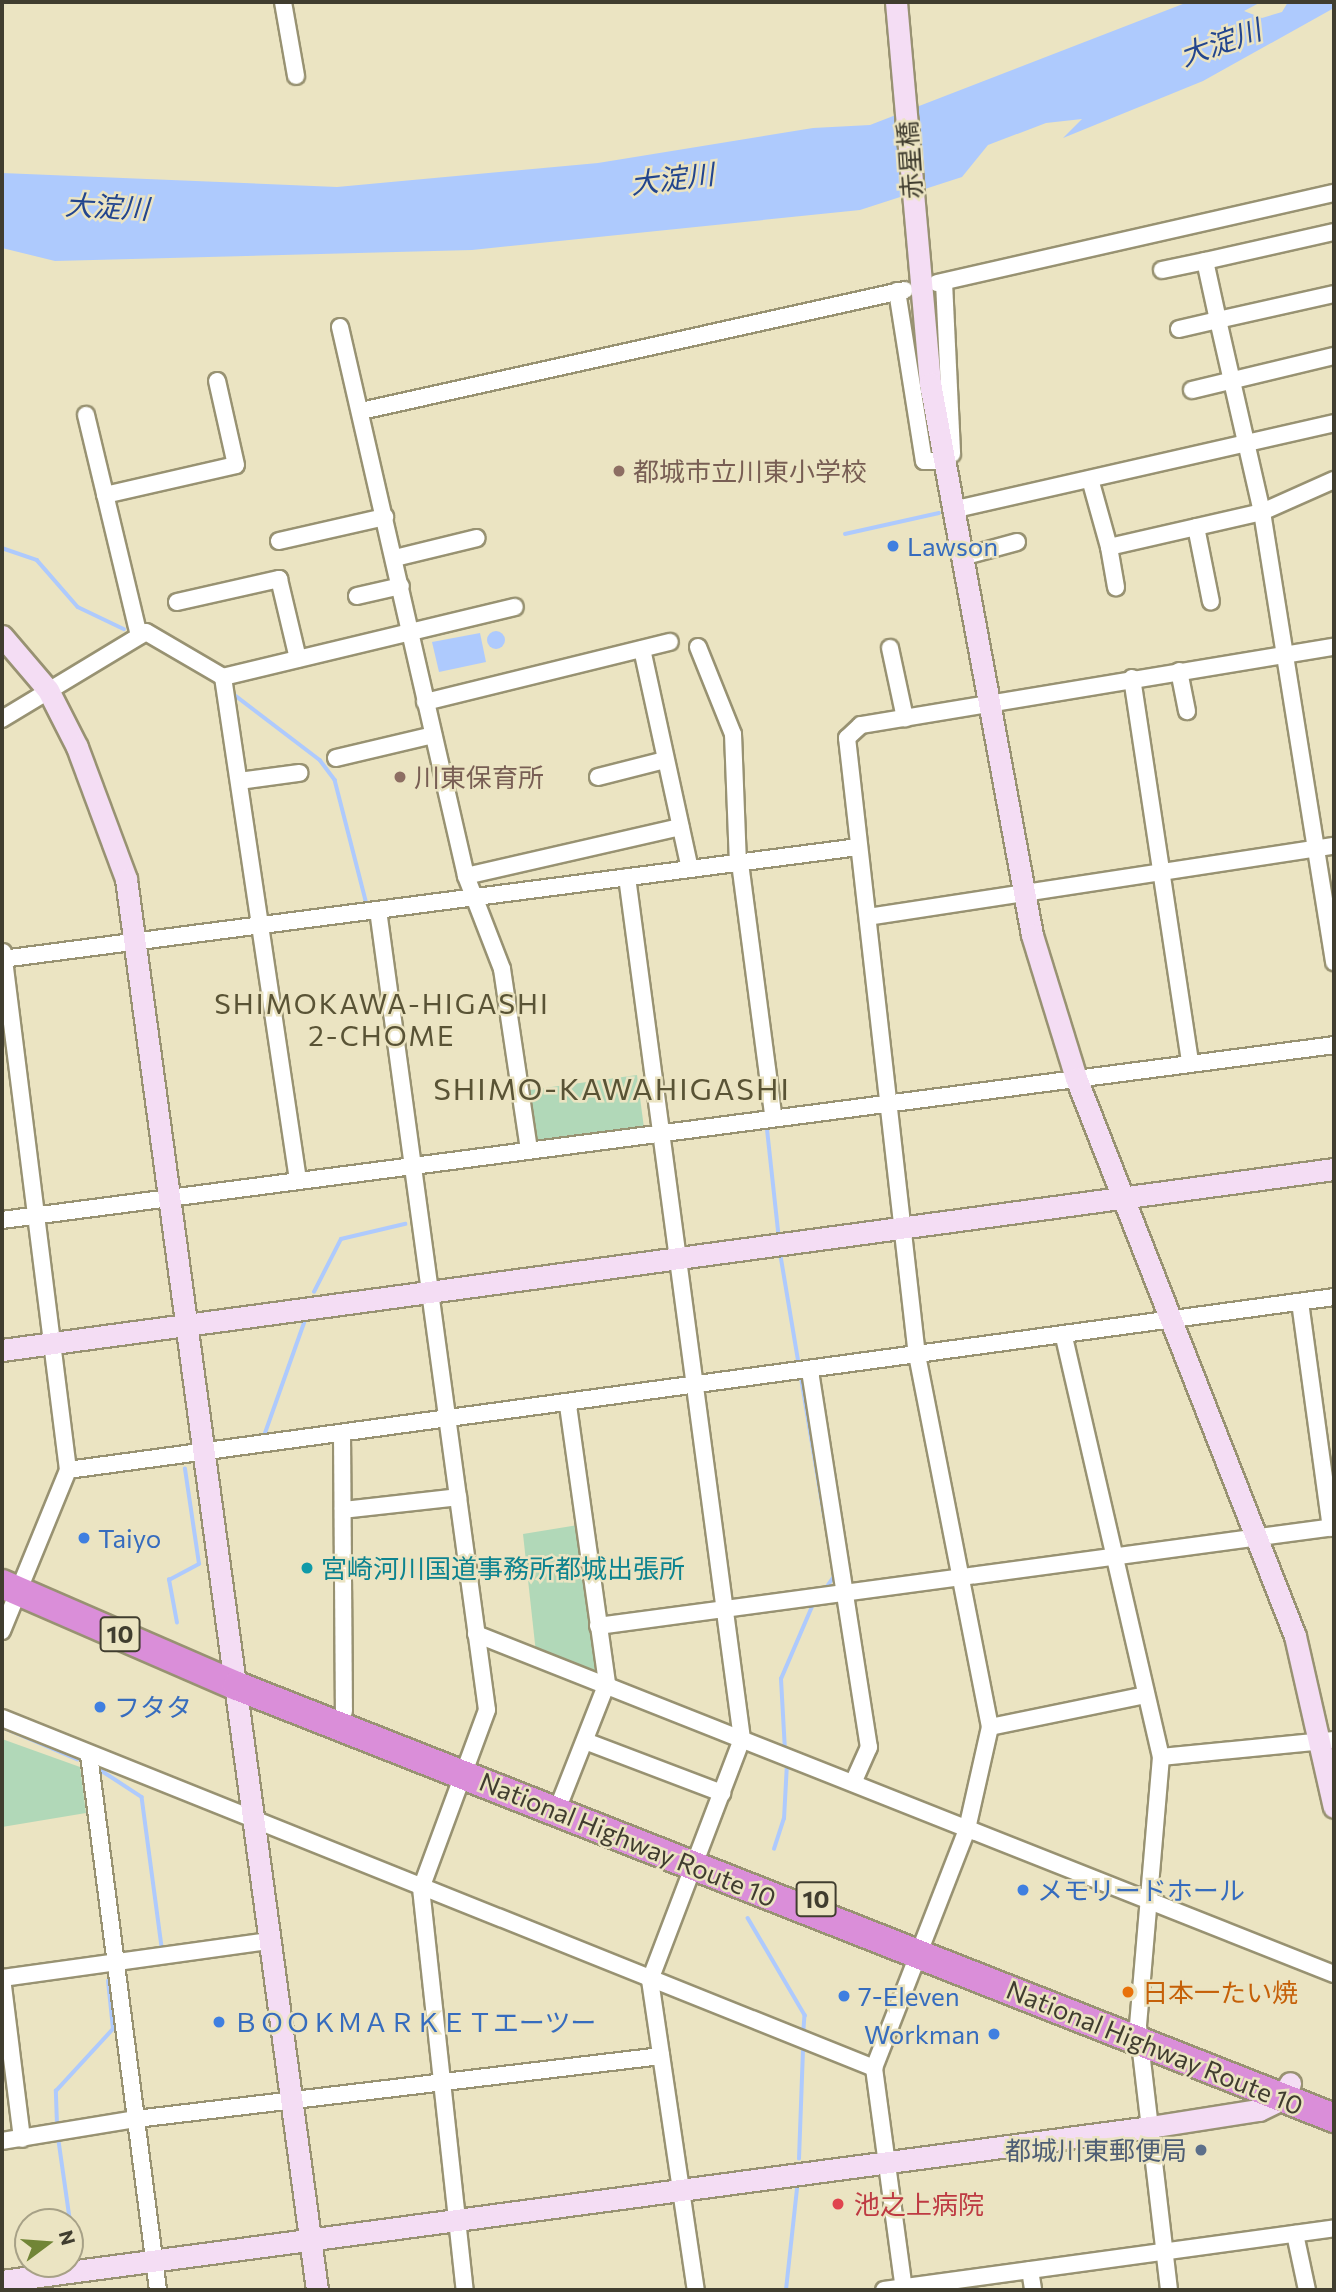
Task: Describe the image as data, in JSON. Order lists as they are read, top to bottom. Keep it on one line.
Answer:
{"streets":{"highway":["10","National Highway Route 10"],"street":["赤星橋"]},"districts":["SHIMOKAWA-HIGASHI 2-CHOME","SHIMO-KAWAHIGASHI"],"water":["大淀川"],"places":["都城市立川東小学校","Lawson","川東保育所","Taiyo","宮崎河川国道事務所都城出張所","フタタ","メモリードホール","日本一たい焼","7-Eleven","ＢＯＯＫＭＡＲＫＥＴエーツー","Workman","都城川東郵便局","池之上病院"],"north":"right"}
